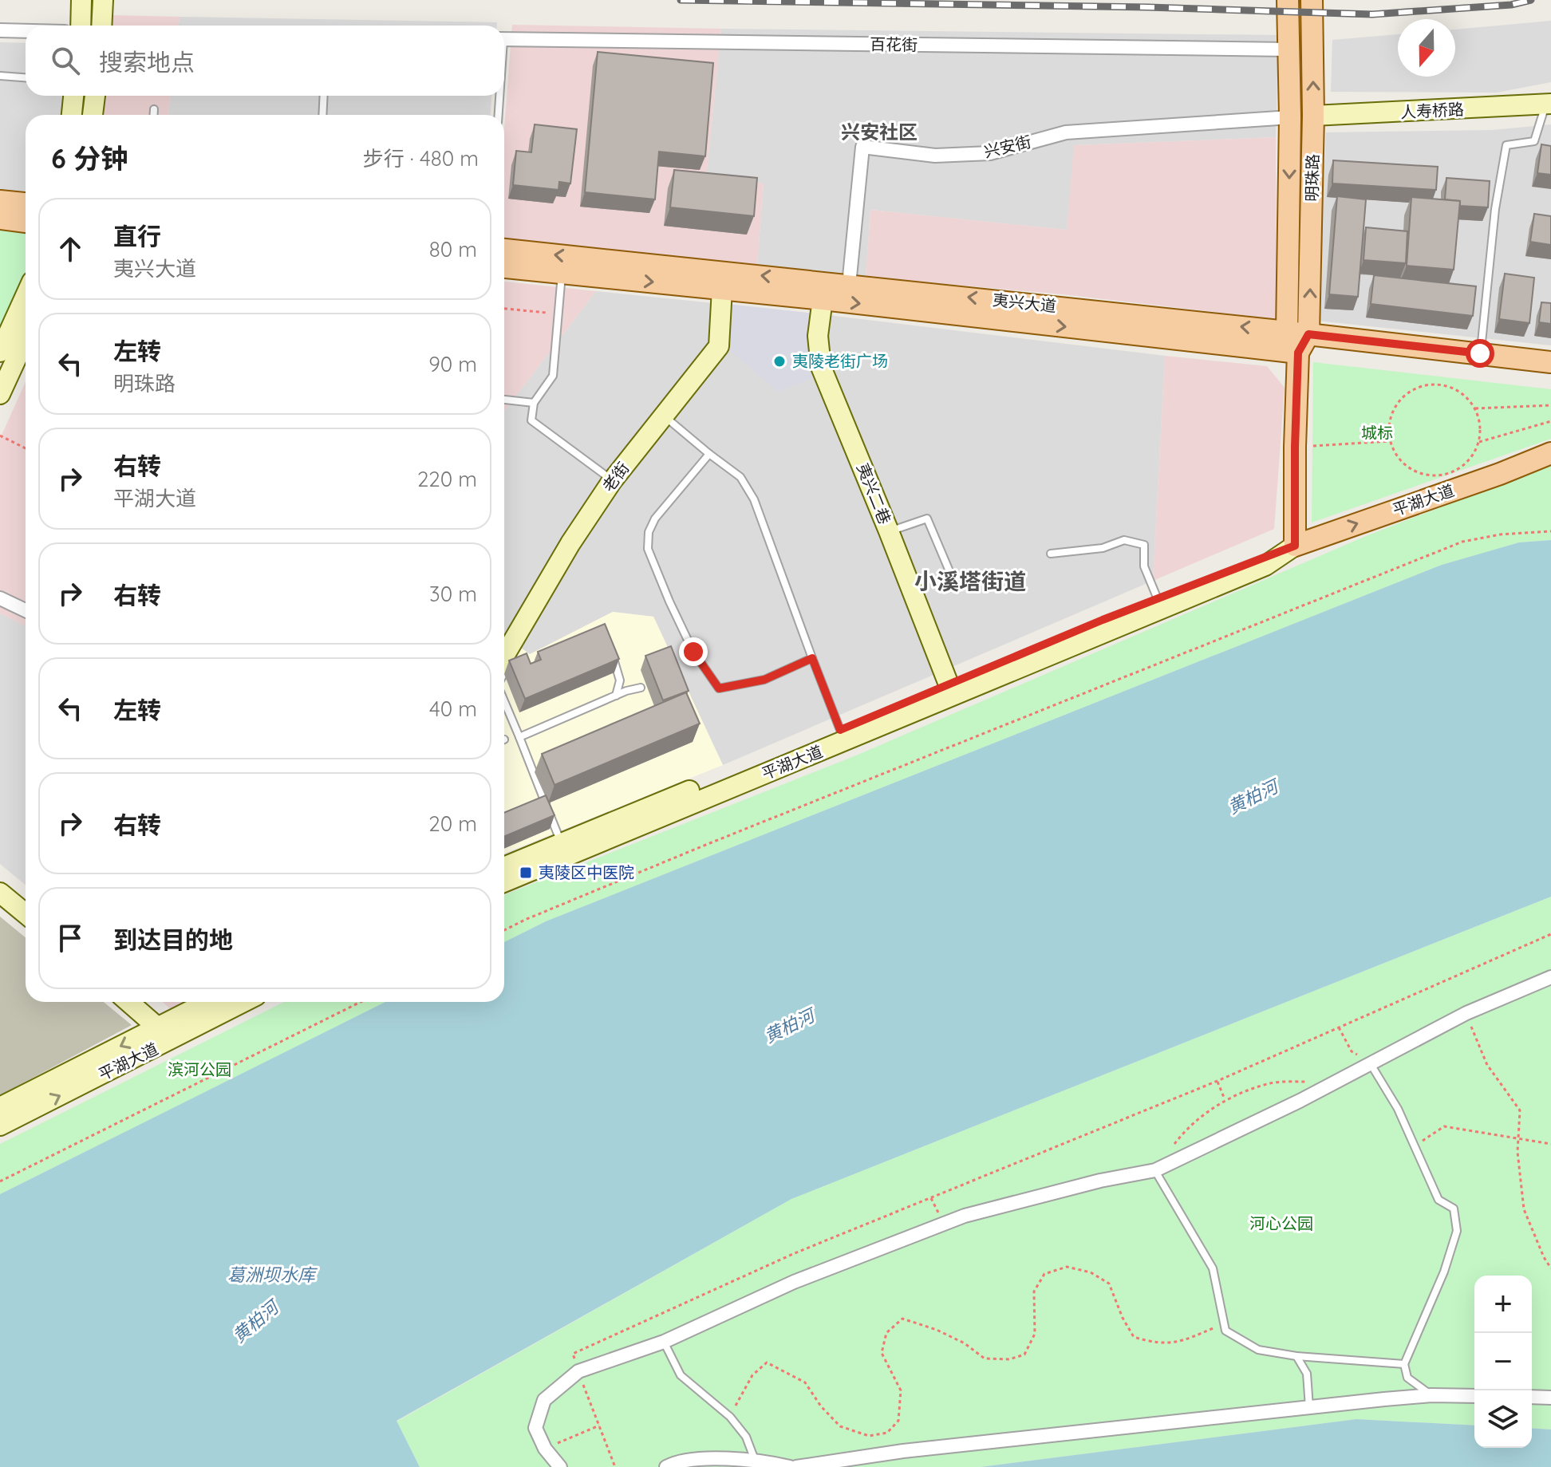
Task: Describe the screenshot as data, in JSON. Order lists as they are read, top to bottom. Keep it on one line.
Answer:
{"streets":{"main road":["人寿桥路","明珠路","夷兴大道","老街","夷兴二巷","平湖大道"],"street":["百花街","兴安街"]},"crossings":[["百花街","明珠路"],["人寿桥路","明珠路"],["兴安街","明珠路"],["兴安街","夷兴大道"],["明珠路","夷兴大道"],["明珠路","平湖大道"],["夷兴大道","老街"],["夷兴大道","夷兴二巷"],["夷兴二巷","平湖大道"]],"districts":["兴安社区","小溪塔街道"],"water":["黄柏河","葛洲坝水库"],"parks":["城标","滨河公园","河心公园"],"places":{"other":["夷陵老街广场"],"transit":["夷陵区中医院"]},"north":"bottom","page":{"search":"搜索地点","heading":["6 分钟","步行 · 480 m"],"list":[["直行","夷兴大道","80 m"],["左转","明珠路","90 m"],["右转","平湖大道","220 m"],["右转","30 m"],["左转","40 m"],["右转","20 m"],"到达目的地"],"map_buttons":["+","−"]}}
